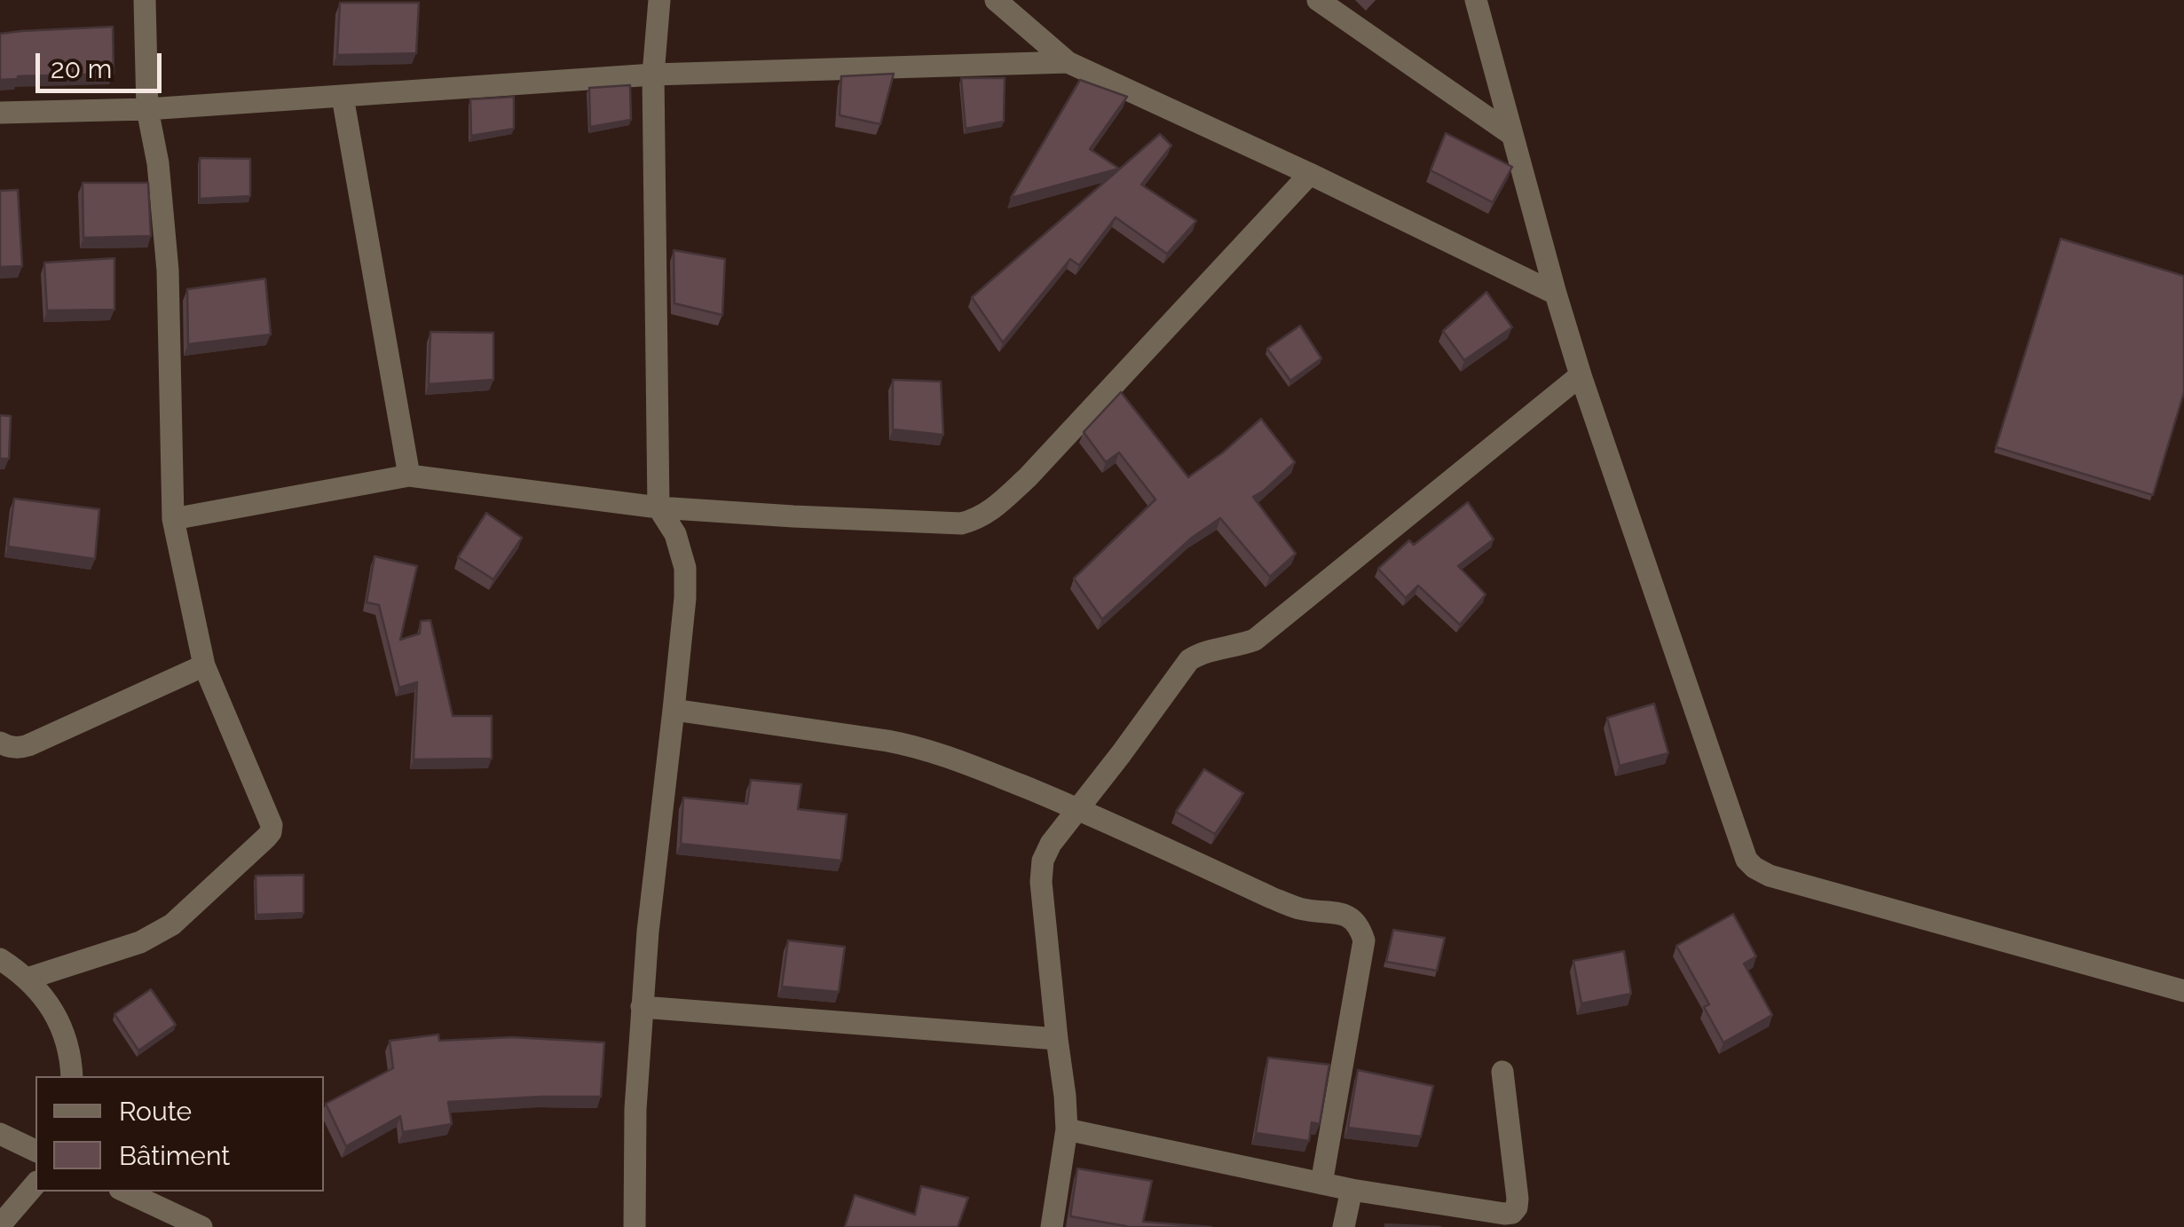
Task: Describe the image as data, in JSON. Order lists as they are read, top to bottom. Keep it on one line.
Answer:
{"legend":["Route","Bâtiment"],"scale_bar":"20 m"}
